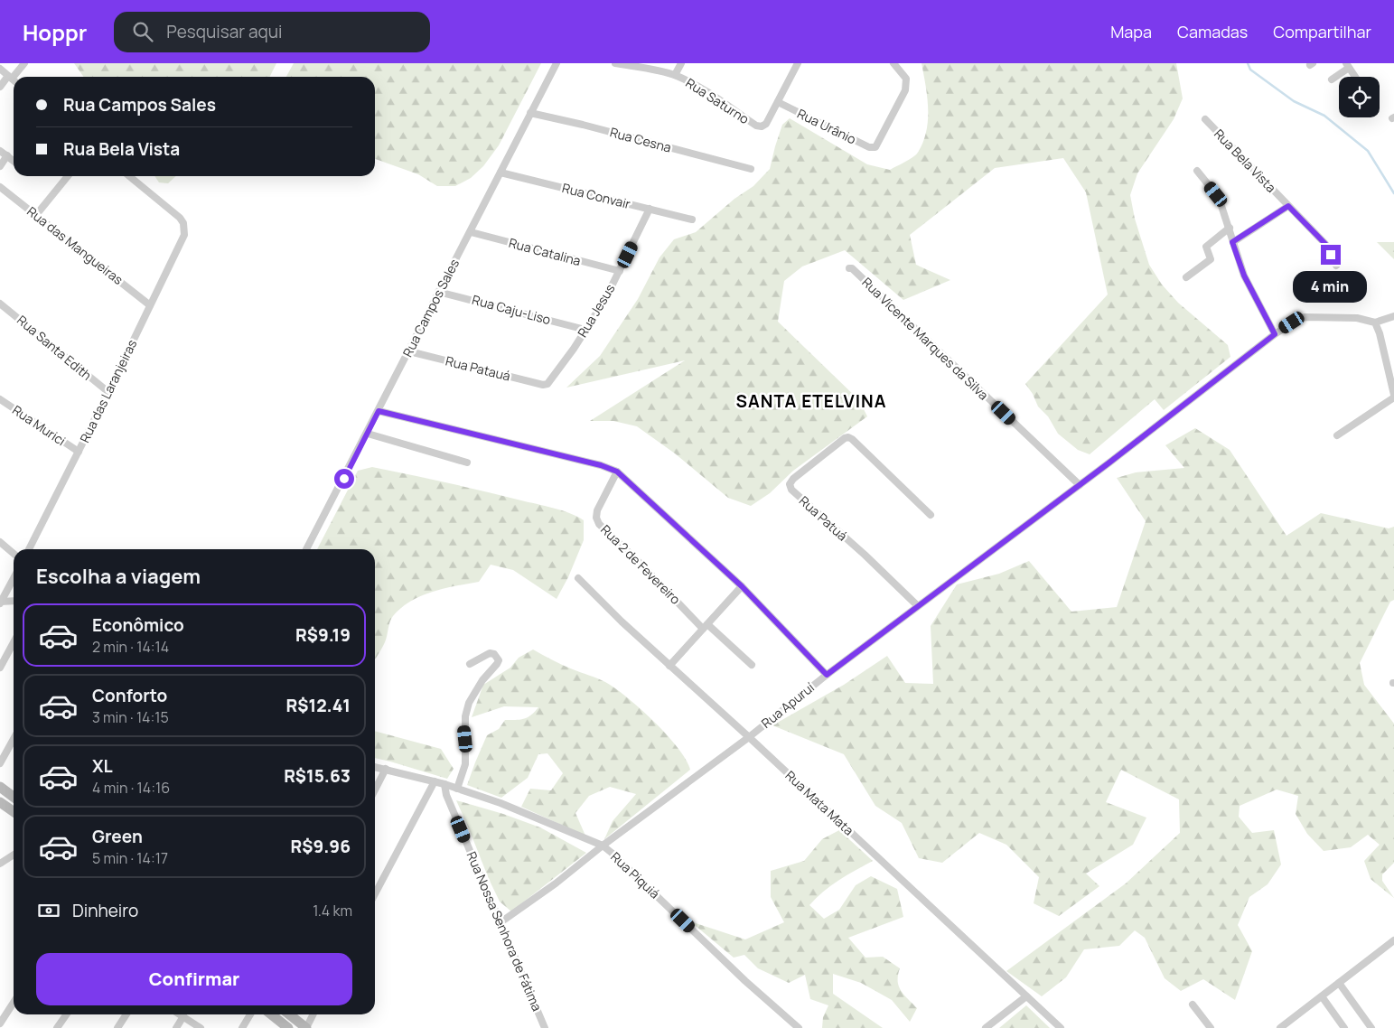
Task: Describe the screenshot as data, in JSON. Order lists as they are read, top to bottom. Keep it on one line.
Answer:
{"streets":{"street":["Rua Saturno","Rua Urânio","Rua Cesna","Rua Bela Vista","Rua Convair","Rua das Mangueiras","Rua Catalina","Rua Campos Sales","Rua Caju-Liso","Rua Jesus","Rua Vicente Marques da Silva","Rua Santa Edith","Rua Patauá","Rua das Laranjeiras","Rua Murici","Rua Patuá","Rua 2 de Fevereiro","Rua Apuruí","Rua Mata Mata","Rua Piquiá","Rua Nossa Senhora de Fátima"]},"crossings":[["Rua Saturno","Rua Urânio"],["Rua Cesna","Rua Campos Sales"],["Rua Convair","Rua Campos Sales"],["Rua Convair","Rua Jesus"],["Rua das Mangueiras","Rua das Laranjeiras"],["Rua Catalina","Rua Campos Sales"],["Rua Catalina","Rua Jesus"],["Rua Campos Sales","Rua Caju-Liso"],["Rua Campos Sales","Rua Patauá"],["Rua Caju-Liso","Rua Jesus"],["Rua Jesus","Rua Patauá"],["Rua Vicente Marques da Silva","Rua Apuruí"],["Rua Santa Edith","Rua das Laranjeiras"],["Rua das Laranjeiras","Rua Murici"],["Rua Patuá","Rua Apuruí"],["Rua Apuruí","Rua Mata Mata"],["Rua Apuruí","Rua Piquiá"],["Rua Apuruí","Rua Nossa Senhora de Fátima"],["Rua Piquiá","Rua Nossa Senhora de Fátima"]],"districts":["SANTA ETELVINA"],"page":{"header":"Hoppr","search":"Pesquisar aqui","nav":["Mapa","Camadas","Compartilhar"],"banner":["Rua Campos Sales","Rua Bela Vista"],"bubble":"4 min","heading":"Escolha a viagem","list":[{"name":"Econômico","note":"2 min · 14:14","value":"R$9.19"},{"name":"Conforto","note":"3 min · 14:15","value":"R$12.41"},{"name":"XL","note":"4 min · 14:16","value":"R$15.63"},{"name":"Green","note":"5 min · 14:17","value":"R$9.96"}],"pay":["Dinheiro","1.4 km"],"buttons":"Confirmar"}}
